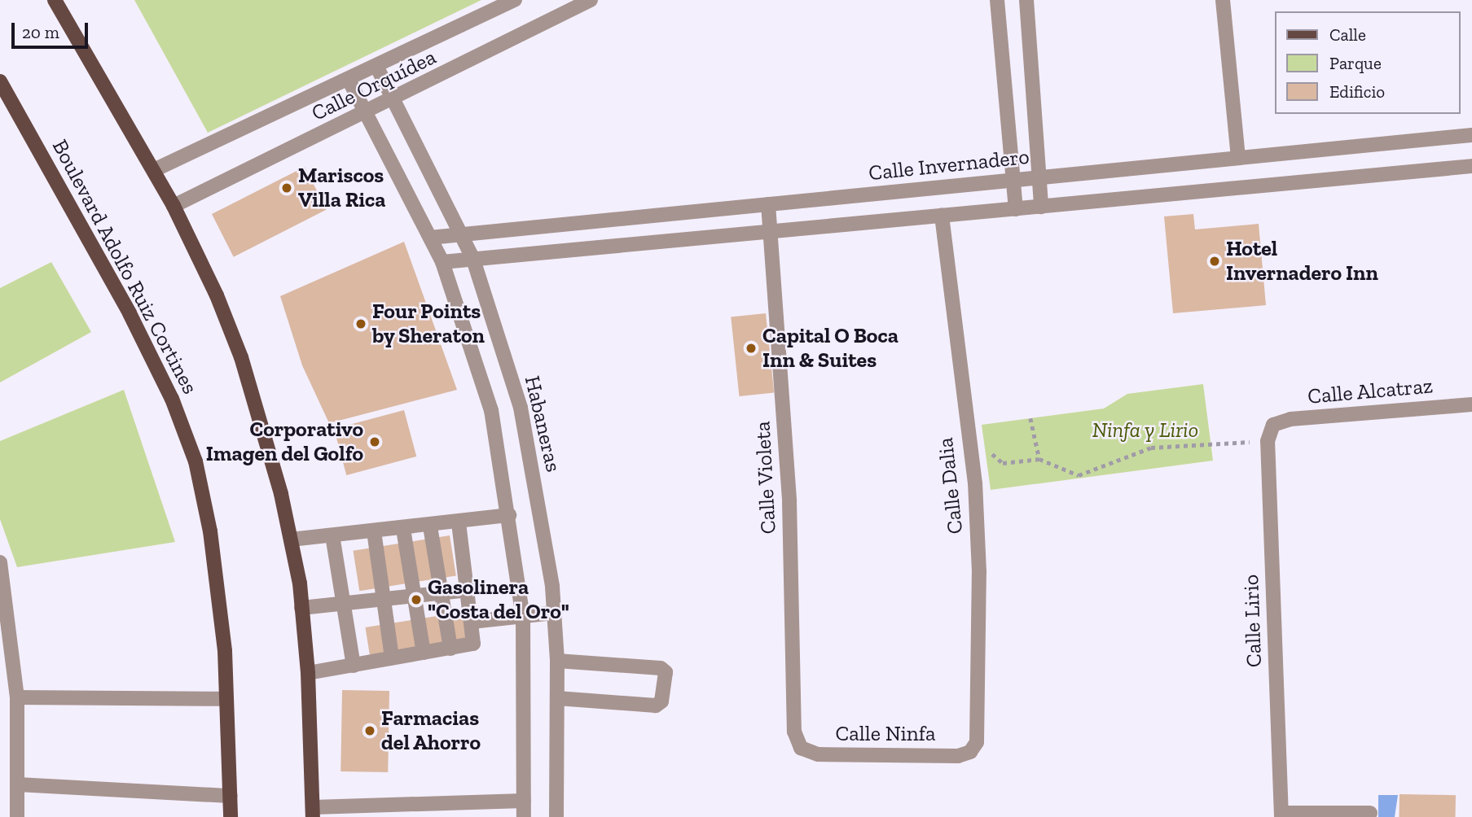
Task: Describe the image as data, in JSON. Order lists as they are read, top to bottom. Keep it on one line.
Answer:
{"streets":{"main road":["Boulevard Adolfo Ruiz Cortines"],"street":["Calle Orquídea","Calle Invernadero","Calle Alcatraz","Habaneras","Calle Violeta","Calle Dalia","Calle Lirio","Calle Ninfa"]},"crossings":[["Calle Orquídea","Habaneras"],["Calle Invernadero","Habaneras"],["Calle Invernadero","Calle Violeta"],["Calle Alcatraz","Calle Lirio"],["Calle Violeta","Calle Ninfa"],["Calle Dalia","Calle Ninfa"]],"parks":["Ninfa y Lirio"],"places":["Mariscos Villa Rica","Hotel Invernadero Inn","Four Points by Sheraton","Capital O Boca Inn & Suites","Corporativo Imagen del Golfo","Gasolinera \"Costa del Oro\"","Farmacias del Ahorro"],"legend":["Calle","Parque","Edificio"],"scale_bar":"20 m"}
